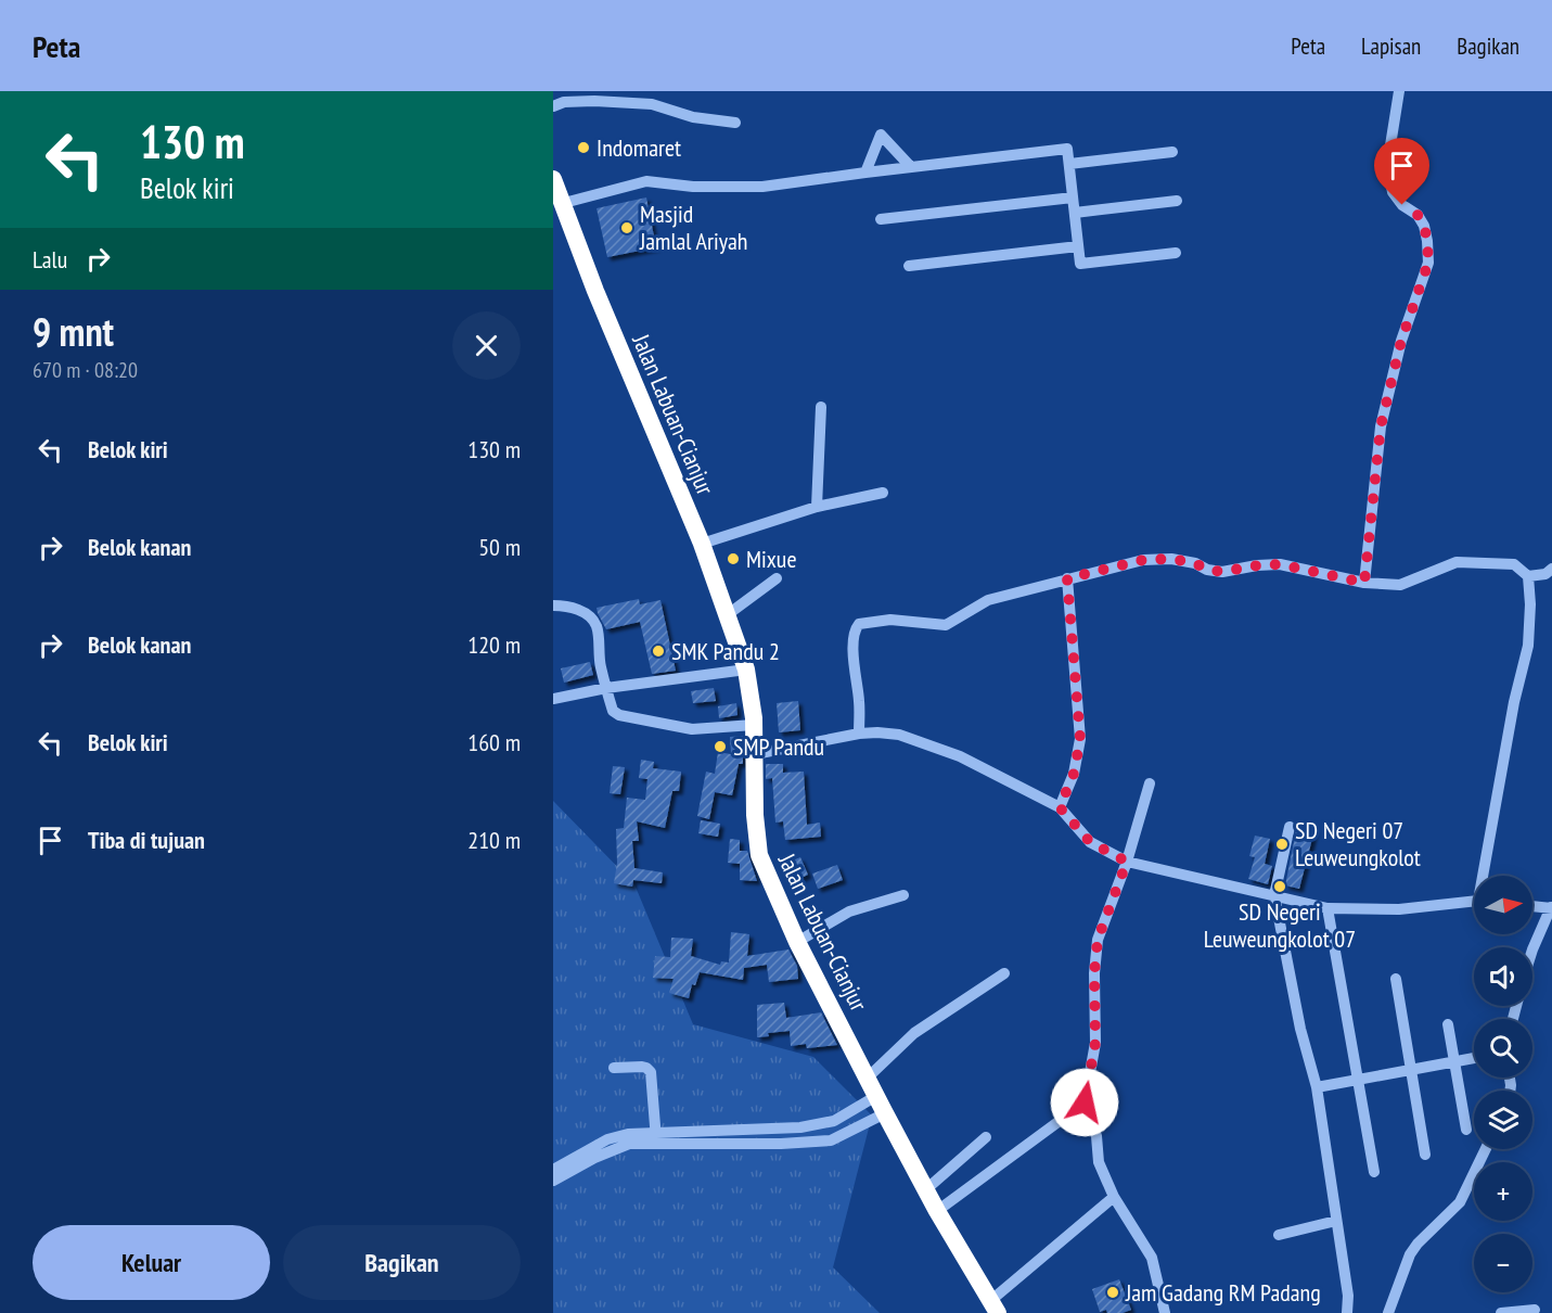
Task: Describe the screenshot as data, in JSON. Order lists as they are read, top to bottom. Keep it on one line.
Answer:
{"streets":{"highway":["Jalan Labuan-Cianjur"]},"places":["Indomaret","Masjid Jamlal Ariyah","Mixue","SMK Pandu 2","SMP Pandu","SD Negeri 07 Leuweungkolot","SD Negeri Leuweungkolot 07","Jam Gadang RM Padang"],"north":"right","page":{"header":"Peta","nav":["Peta","Lapisan","Bagikan"],"turn":["130 m","Belok kiri"],"then":"Lalu","heading":["9 mnt","670 m · 08:20"],"list":[{"name":"Belok kiri","value":"130 m"},{"name":"Belok kanan","value":"50 m"},{"name":"Belok kanan","value":"120 m"},{"name":"Belok kiri","value":"160 m"},{"name":"Tiba di tujuan","value":"210 m"}],"map_buttons":["+","−"],"buttons":["Keluar","Bagikan"]}}
